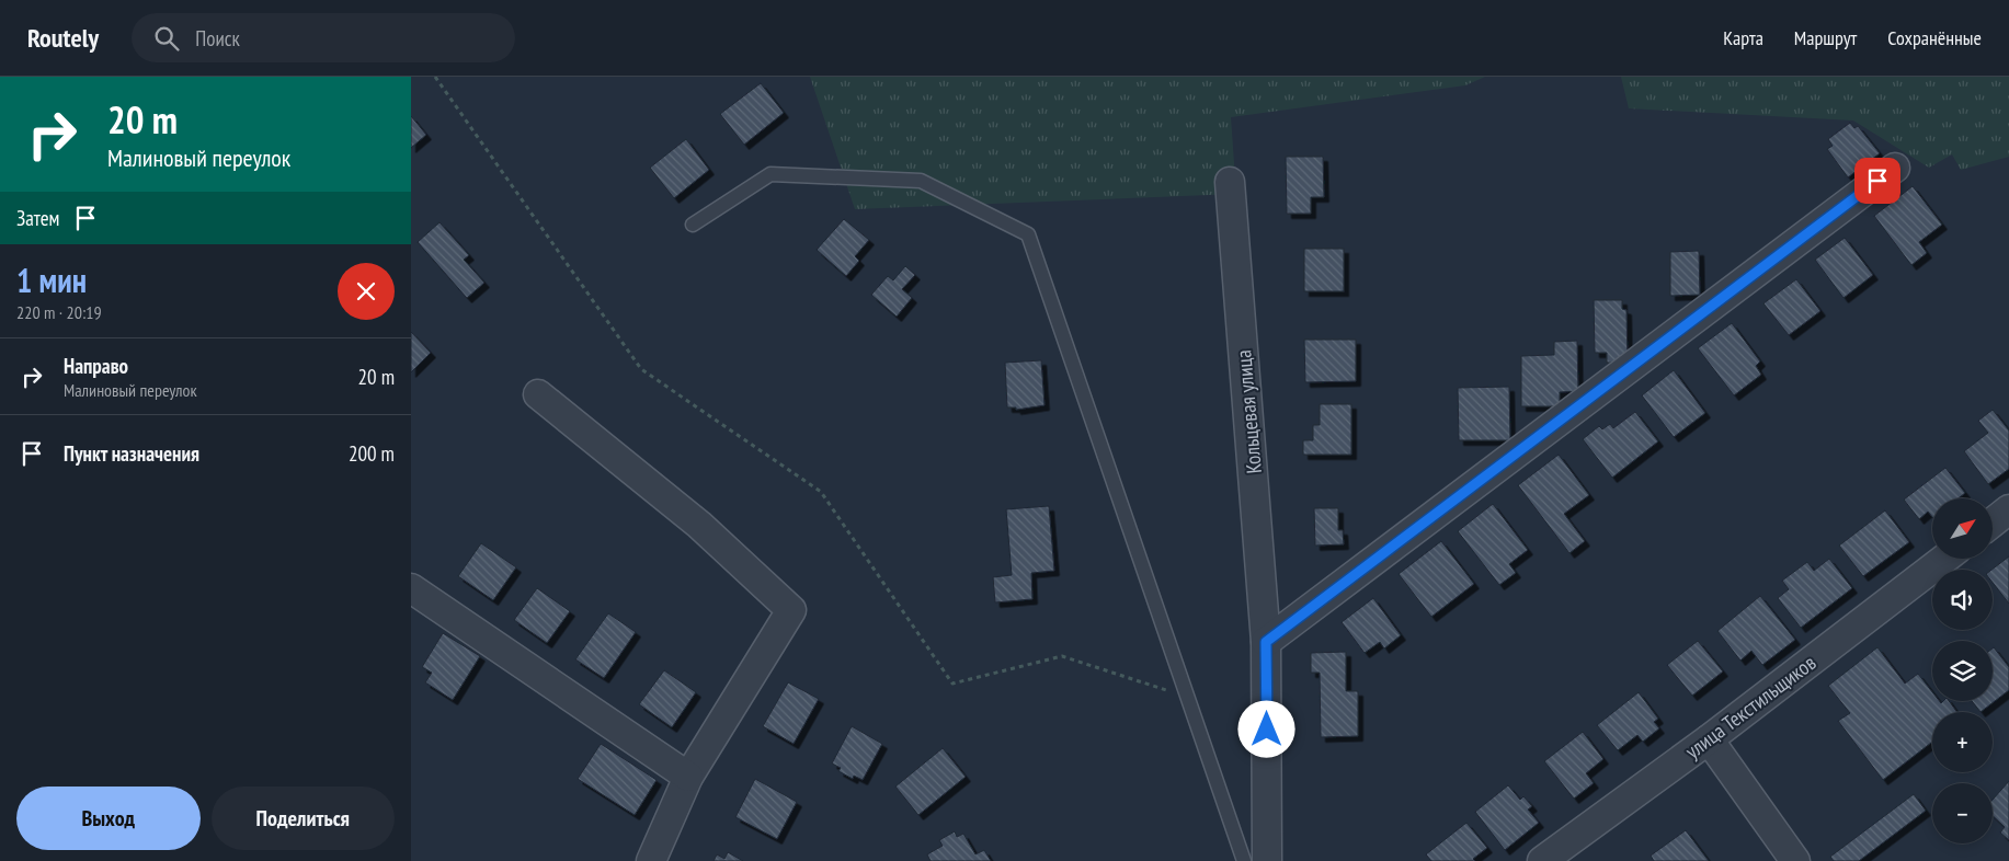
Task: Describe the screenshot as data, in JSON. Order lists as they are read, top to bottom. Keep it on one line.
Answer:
{"streets":{"street":["Кольцевая улица","улица Текстильщиков"]},"north":"top right","page":{"header":"Routely","search":"Поиск","nav":["Карта","Маршрут","Сохранённые"],"turn":["20 m","Малиновый переулок"],"then":"Затем","heading":["1 мин","220 m · 20:19"],"list":[{"name":"Направо","note":"Малиновый переулок","value":"20 m"},{"name":"Пункт назначения","value":"200 m"}],"map_buttons":["+","−"],"buttons":["Выход","Поделиться"]}}
